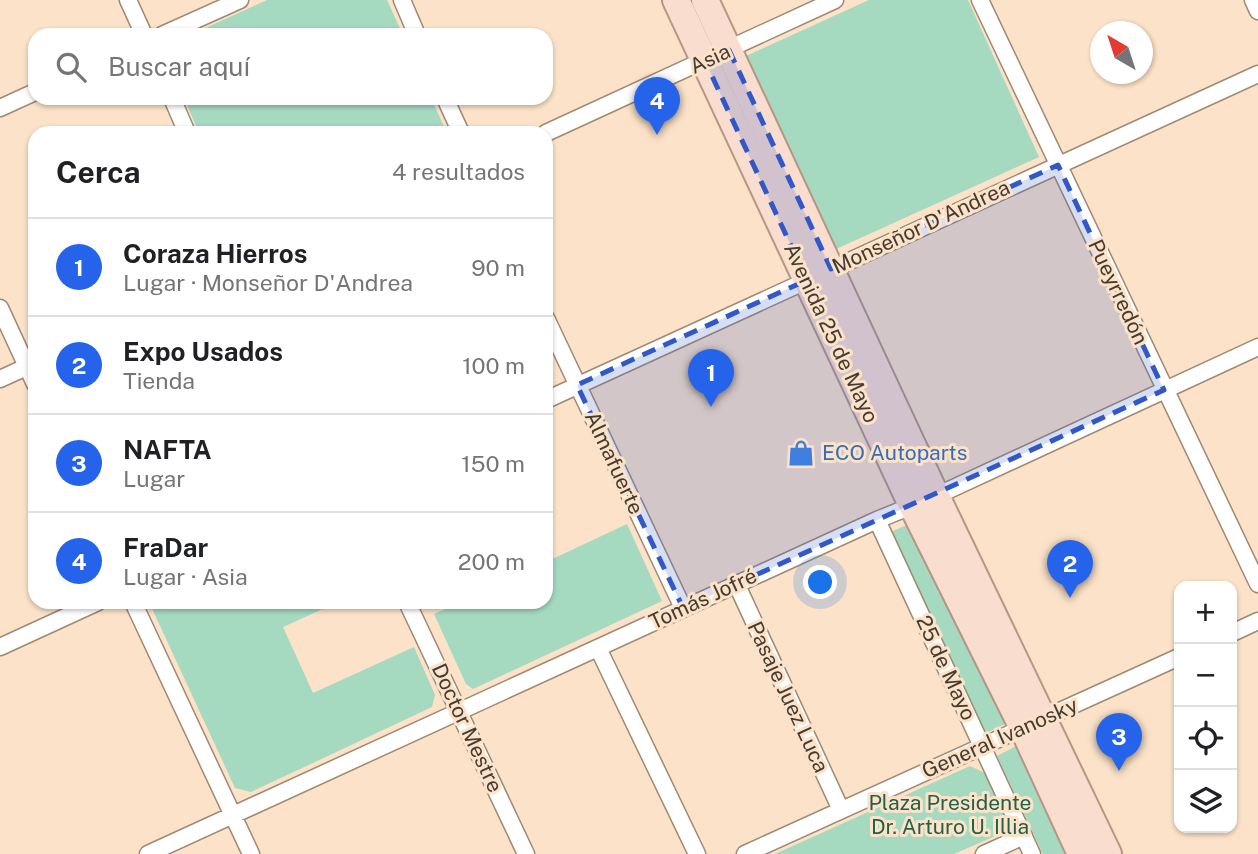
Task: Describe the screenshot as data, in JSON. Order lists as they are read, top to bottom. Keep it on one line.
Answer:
{"streets":{"main road":["Avenida 25 de Mayo"],"street":["Asia","Monseñor D'Andrea","Pueyrredón","Almafuerte","Tomás Jofré","25 de Mayo","Pasaje Juez Luca","Doctor Mestre","General Ivanosky"]},"crossings":[["Asia","Avenida 25 de Mayo"],["Monseñor D'Andrea","Pueyrredón"],["Monseñor D'Andrea","Avenida 25 de Mayo"],["Monseñor D'Andrea","Almafuerte"],["Pueyrredón","Tomás Jofré"],["Avenida 25 de Mayo","Tomás Jofré"],["Avenida 25 de Mayo","General Ivanosky"],["Almafuerte","Tomás Jofré"],["Tomás Jofré","25 de Mayo"],["Tomás Jofré","Pasaje Juez Luca"],["Tomás Jofré","Doctor Mestre"],["25 de Mayo","General Ivanosky"],["Pasaje Juez Luca","General Ivanosky"]],"parks":["Plaza Presidente Dr. Arturo U. Illia"],"places":{"shop":["ECO Autoparts"]},"north":"top left","page":{"search":"Buscar aquí","pins":["4","1","2","3"],"heading":["Cerca","4 resultados"],"list":[{"mark":"1","name":"Coraza Hierros","note":"Lugar · Monseñor D'Andrea","value":"90 m"},{"mark":"2","name":"Expo Usados","note":"Tienda","value":"100 m"},{"mark":"3","name":"NAFTA","note":"Lugar","value":"150 m"},{"mark":"4","name":"FraDar","note":"Lugar · Asia","value":"200 m"}],"map_buttons":["+","−"]}}
